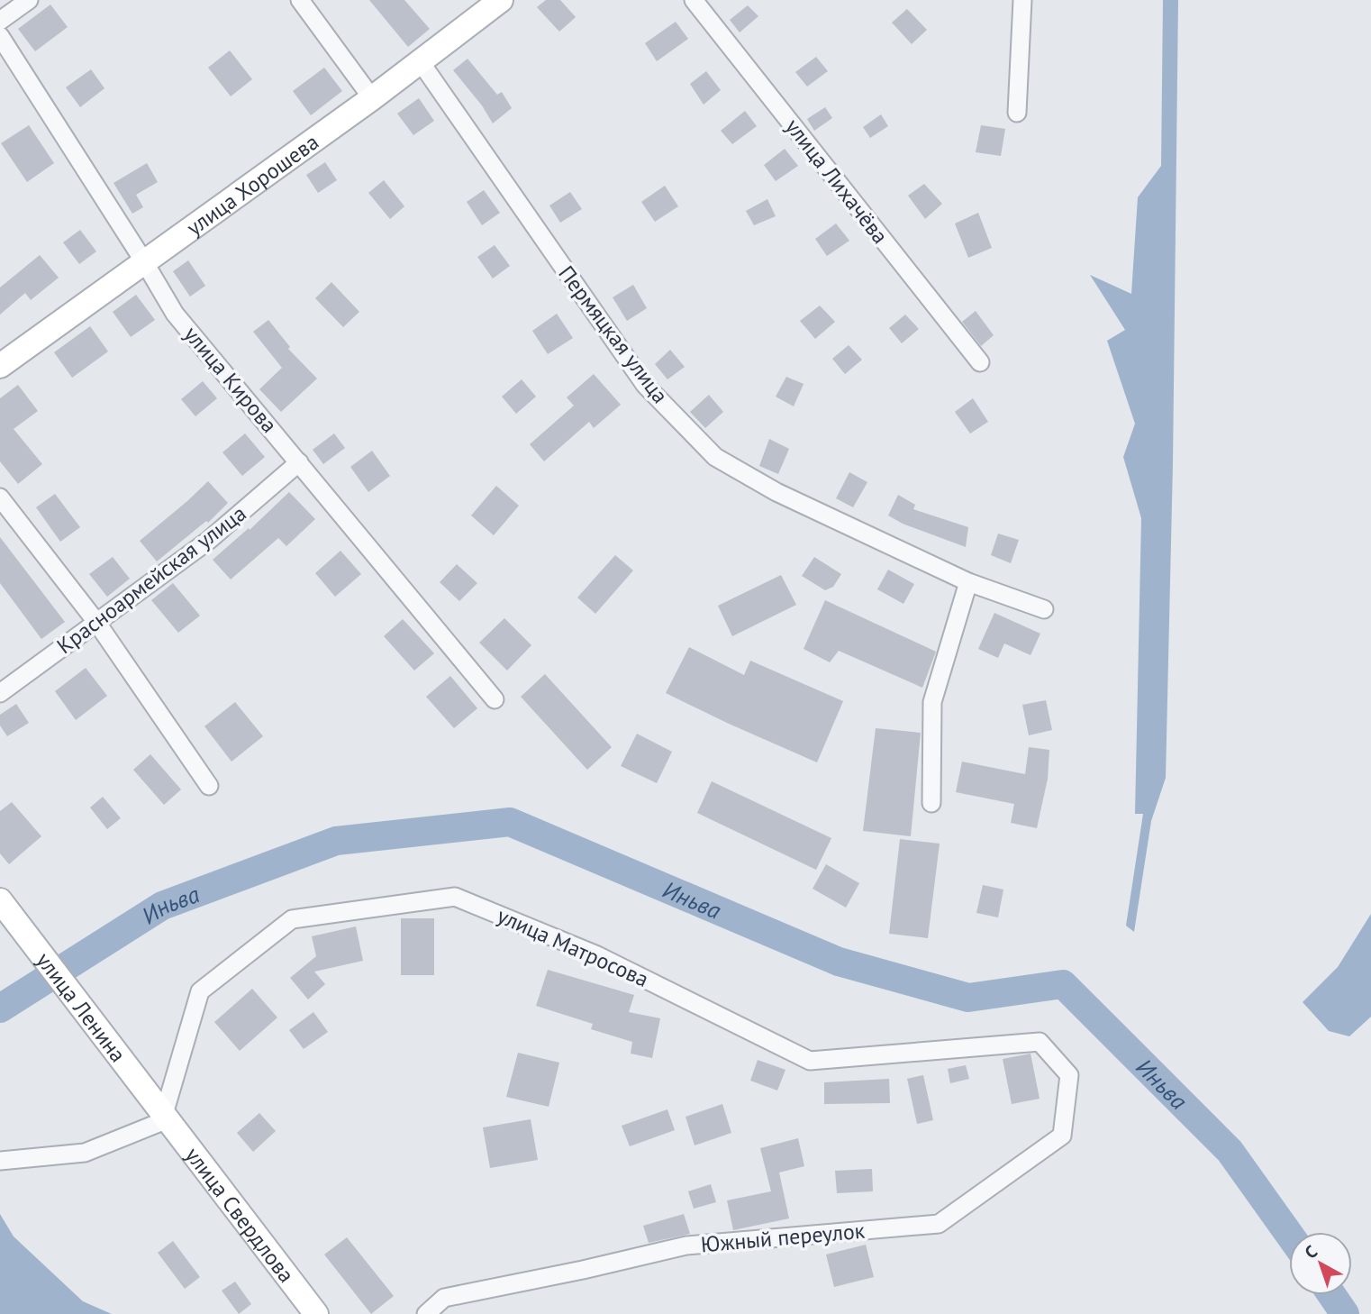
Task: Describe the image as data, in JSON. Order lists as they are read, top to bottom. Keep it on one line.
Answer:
{"streets":{"street":["улица Лихачёва","улица Хорошева","Пермяцкая улица","улица Кирова","Красноармейская улица","улица Матросова","улица Ленина","улица Свердлова","Южный переулок"]},"crossings":[["улица Хорошева","Пермяцкая улица"],["улица Хорошева","улица Кирова"],["улица Кирова","Красноармейская улица"],["улица Матросова","улица Ленина"],["улица Матросова","улица Свердлова"],["улица Матросова","Южный переулок"],["улица Ленина","улица Свердлова"]],"water":["Иньва"],"north":"top left"}
